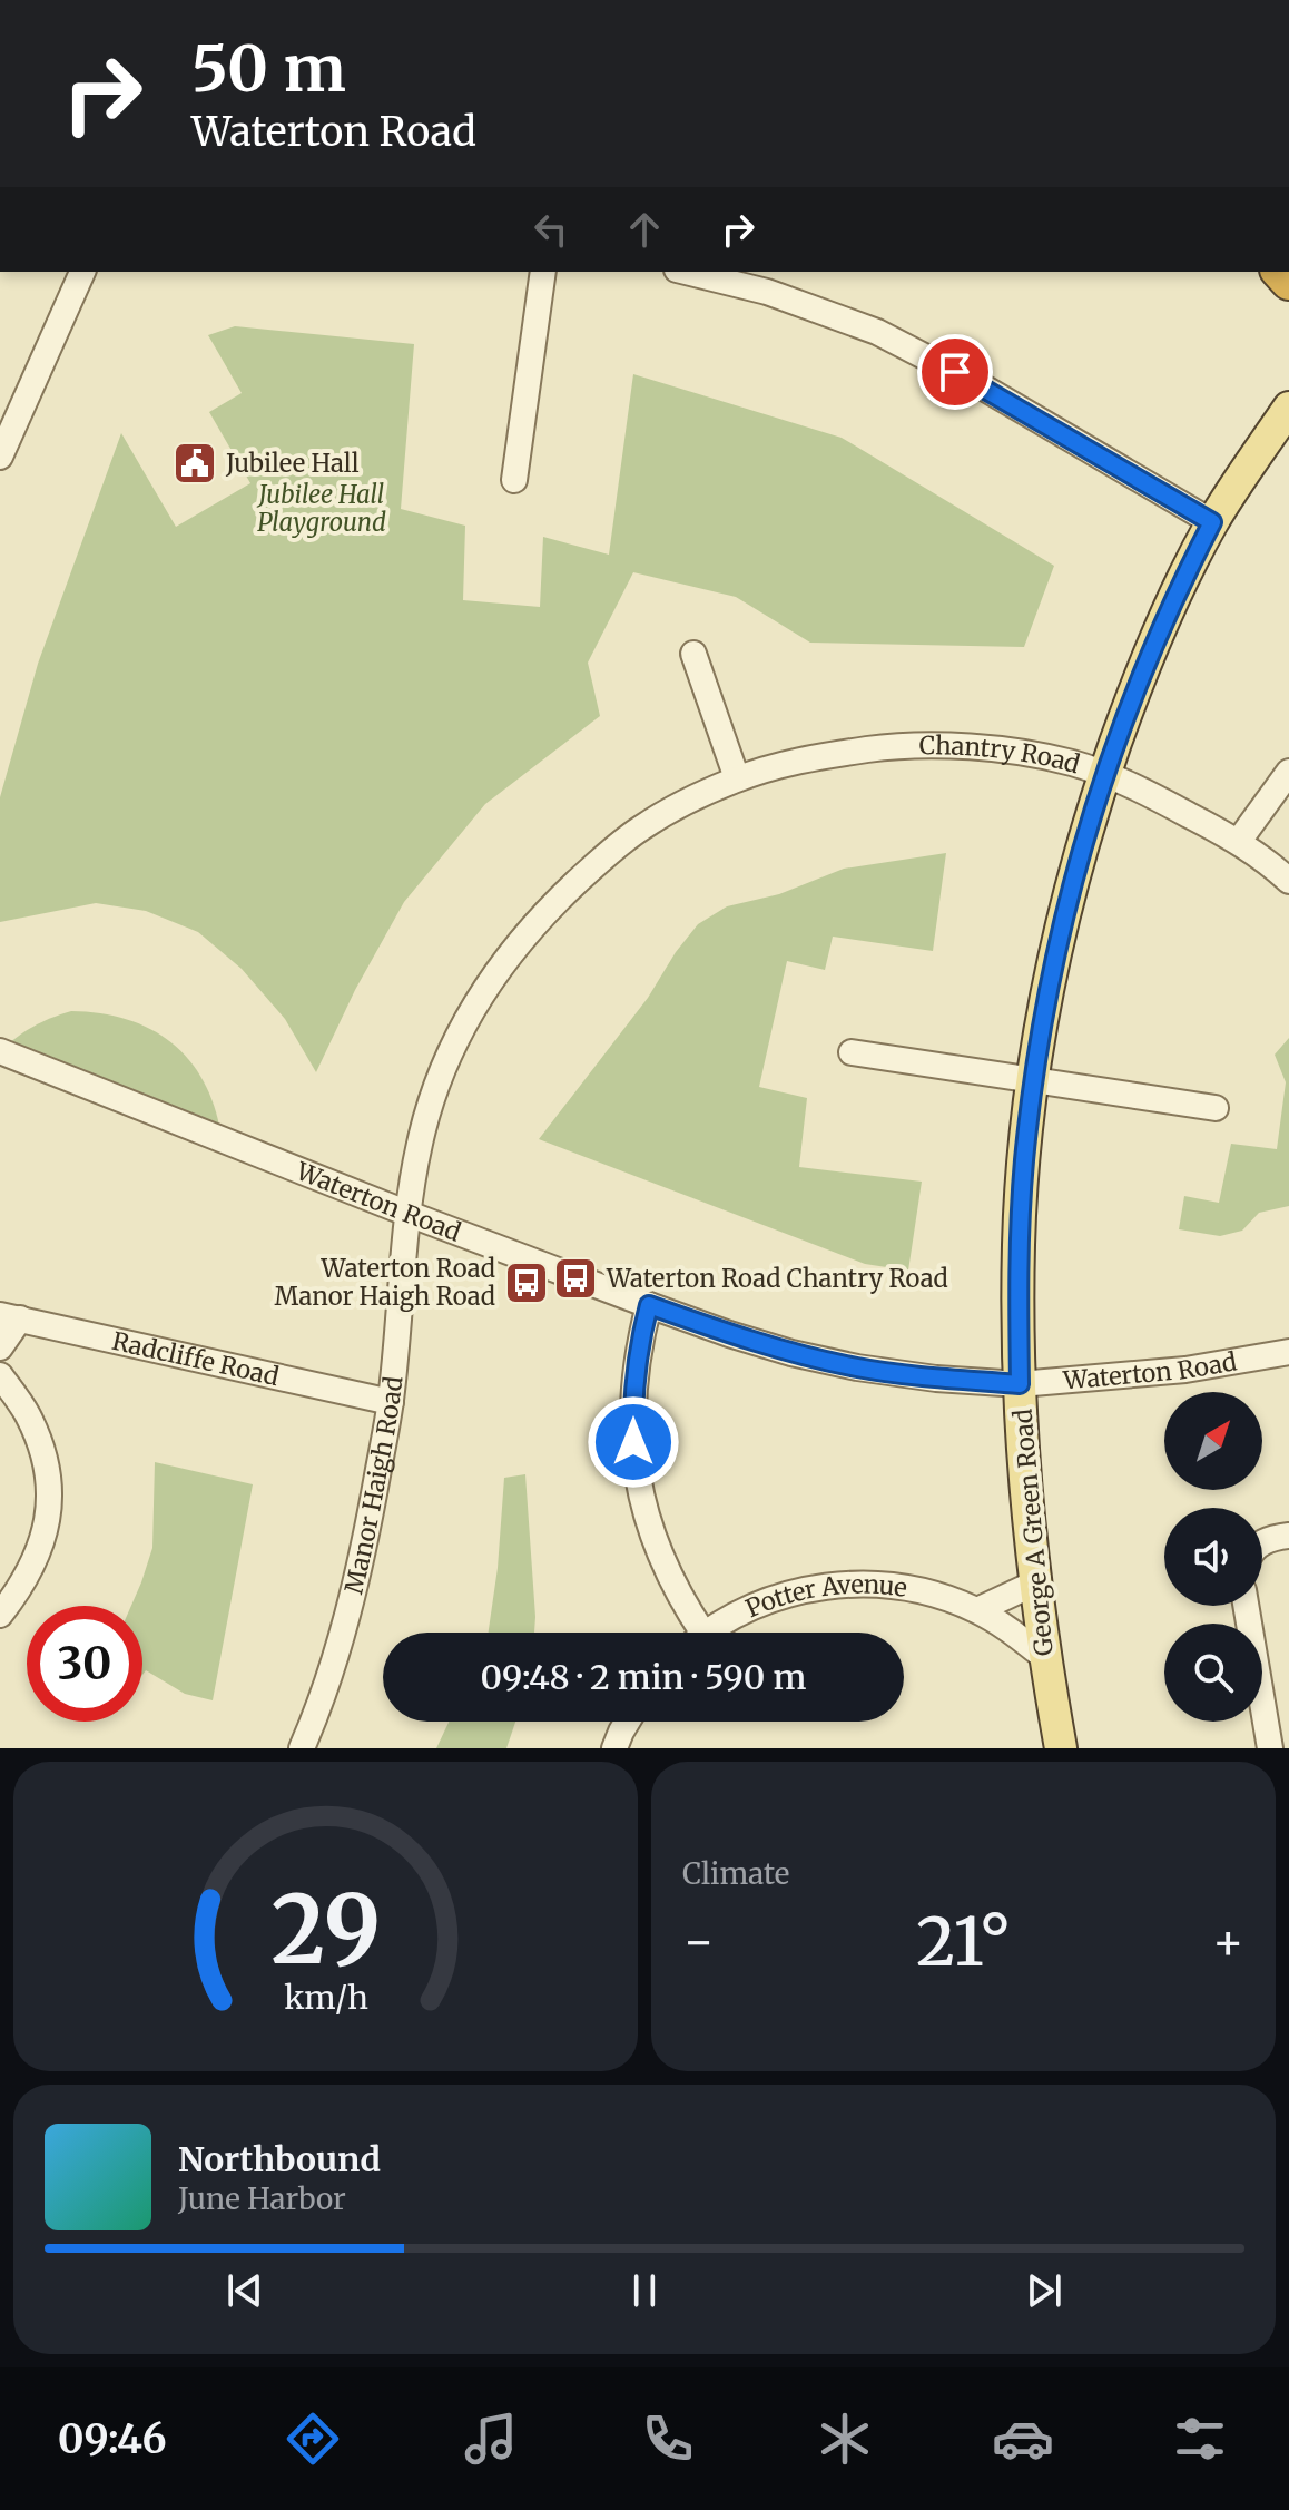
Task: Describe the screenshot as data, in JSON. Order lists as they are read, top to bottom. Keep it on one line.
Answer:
{"streets":{"main road":["George A Green Road"],"street":["Chantry Road","Waterton Road","Radcliffe Road","Manor Haigh Road","Potter Avenue"]},"crossings":[["Chantry Road","Waterton Road"],["Chantry Road","Manor Haigh Road"],["Chantry Road","George A Green Road"],["Waterton Road","Manor Haigh Road"],["Waterton Road","George A Green Road"],["Radcliffe Road","Manor Haigh Road"],["George A Green Road","Potter Avenue"]],"parks":["Jubilee Hall Playground"],"places":{"public building":["Jubilee Hall"],"bus stop":["Waterton Road Chantry Road","Waterton Road Manor Haigh Road"]},"north":"top right","page":{"turn":["50 m","Waterton Road"],"limit":"30","trip":"09:48 · 2 min · 590 m","tile":"Climate","heat":["−","21°","+"],"song":["Northbound","June Harbor"],"tabs":"09:46","gauge":["29","km/h"]}}
